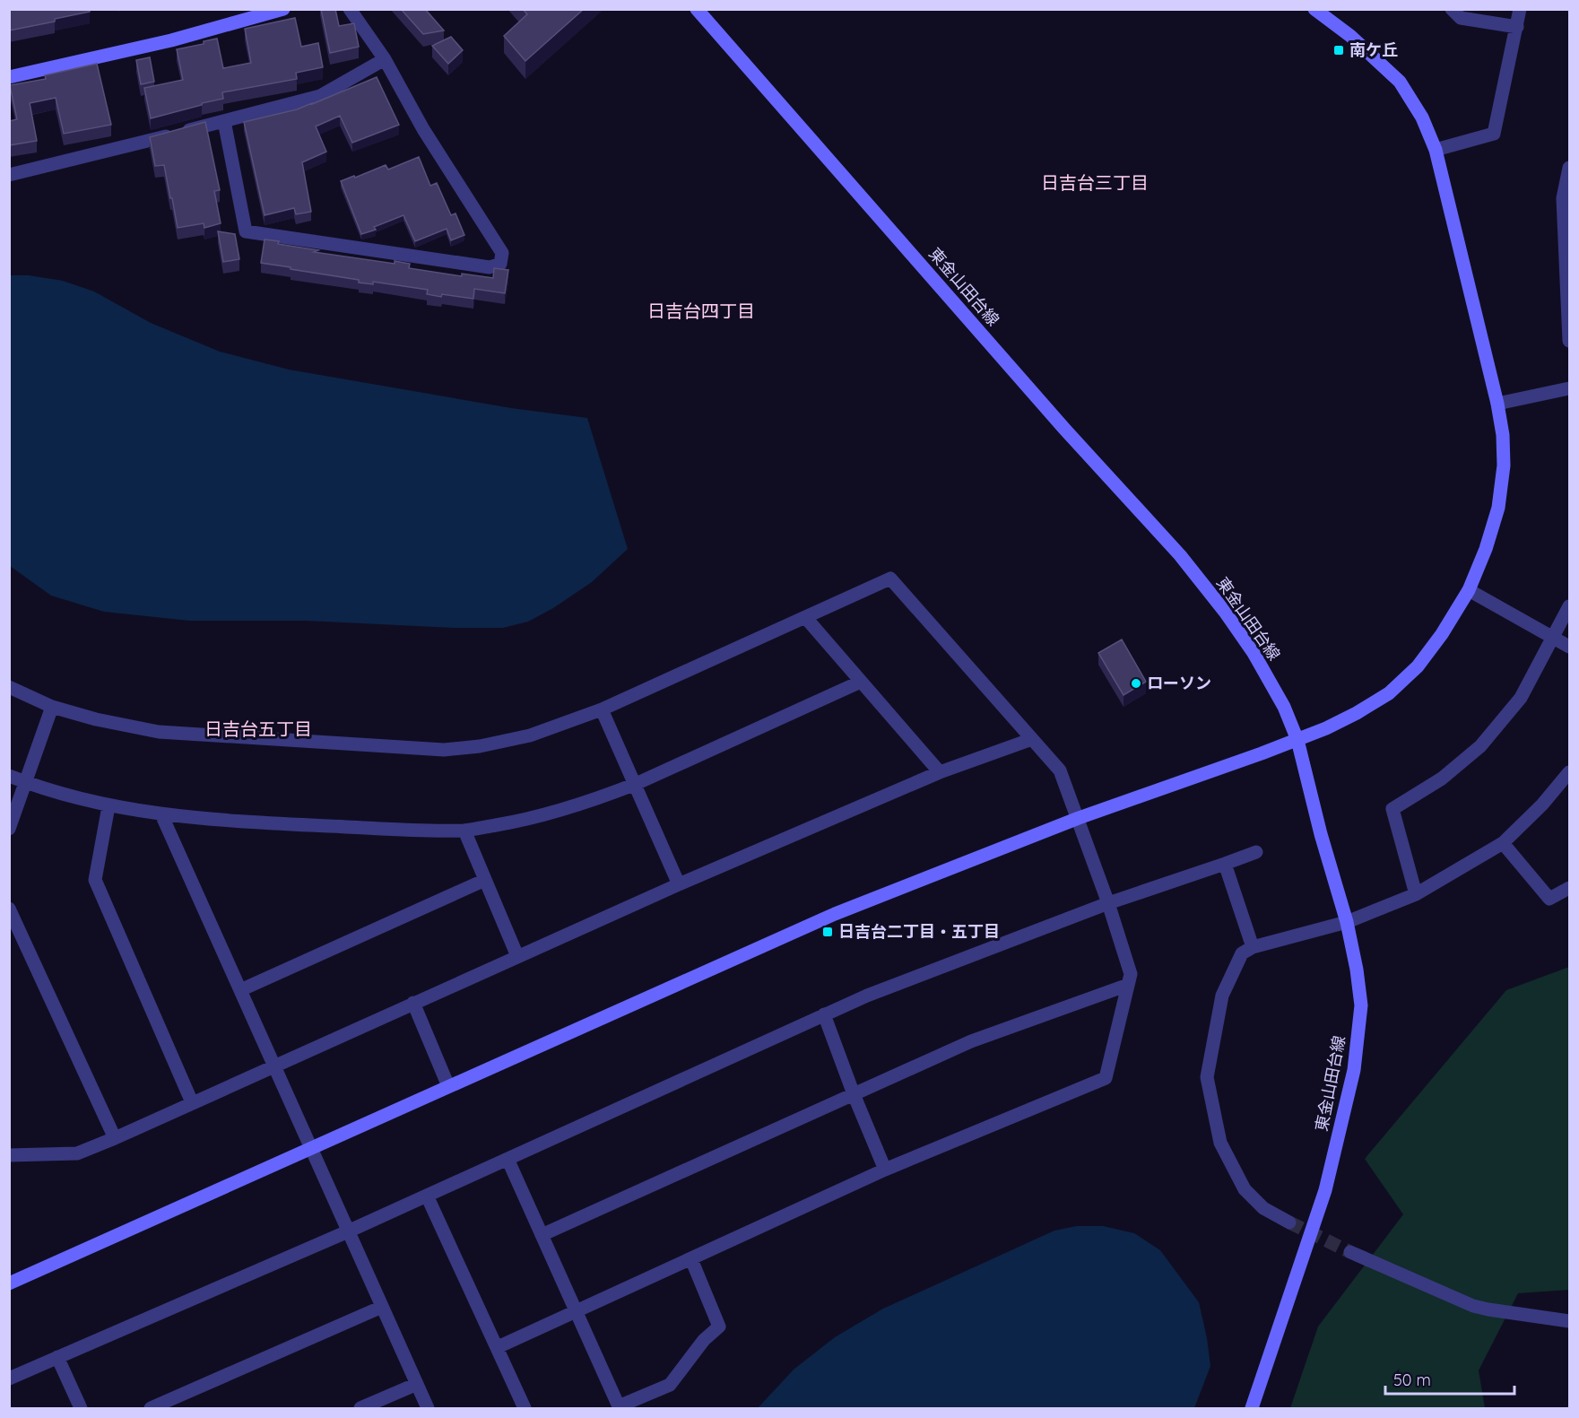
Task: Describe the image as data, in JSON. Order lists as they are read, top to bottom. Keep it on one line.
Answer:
{"streets":{"street":["東金山田台線"]},"districts":["日吉台三丁目","日吉台四丁目","日吉台五丁目"],"places":{"transit":["南ケ丘","日吉台二丁目・五丁目"],"other":["ローソン"]},"scale_bar":"50 m"}
